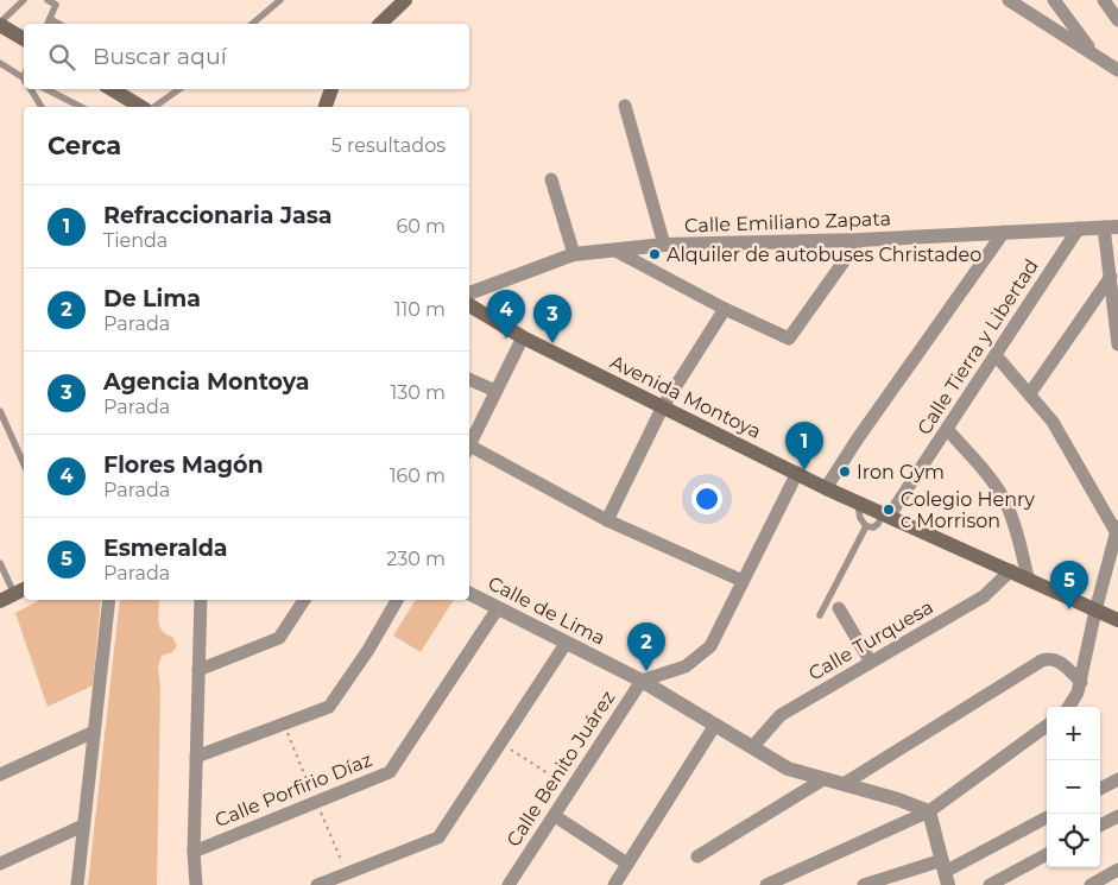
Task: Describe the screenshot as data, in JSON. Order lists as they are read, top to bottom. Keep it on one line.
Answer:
{"streets":{"main road":["Avenida Montoya"],"street":["Calle Emiliano Zapata","Calle Tierra y Libertad","Calle de Lima","Calle Turquesa","Calle Benito Juárez","Calle Porfirio Díaz"]},"crossings":[["Calle Emiliano Zapata","Calle Tierra y Libertad"],["Calle Tierra y Libertad","Avenida Montoya"],["Avenida Montoya","Calle Turquesa"],["Avenida Montoya","Calle Benito Juárez"],["Calle de Lima","Calle Turquesa"],["Calle de Lima","Calle Benito Juárez"],["Calle de Lima","Calle Porfirio Díaz"]],"places":["Alquiler de autobuses Christadeo","Iron Gym","Colegio Henry c Morrison"],"page":{"search":"Buscar aquí","heading":["Cerca","5 resultados"],"list":[{"mark":"1","name":"Refraccionaria Jasa","note":"Tienda","value":"60 m"},{"mark":"2","name":"De Lima","note":"Parada","value":"110 m"},{"mark":"3","name":"Agencia Montoya","note":"Parada","value":"130 m"},{"mark":"4","name":"Flores Magón","note":"Parada","value":"160 m"},{"mark":"5","name":"Esmeralda","note":"Parada","value":"230 m"}],"pins":["4","3","1","5","2"],"map_buttons":["+","−"]}}
